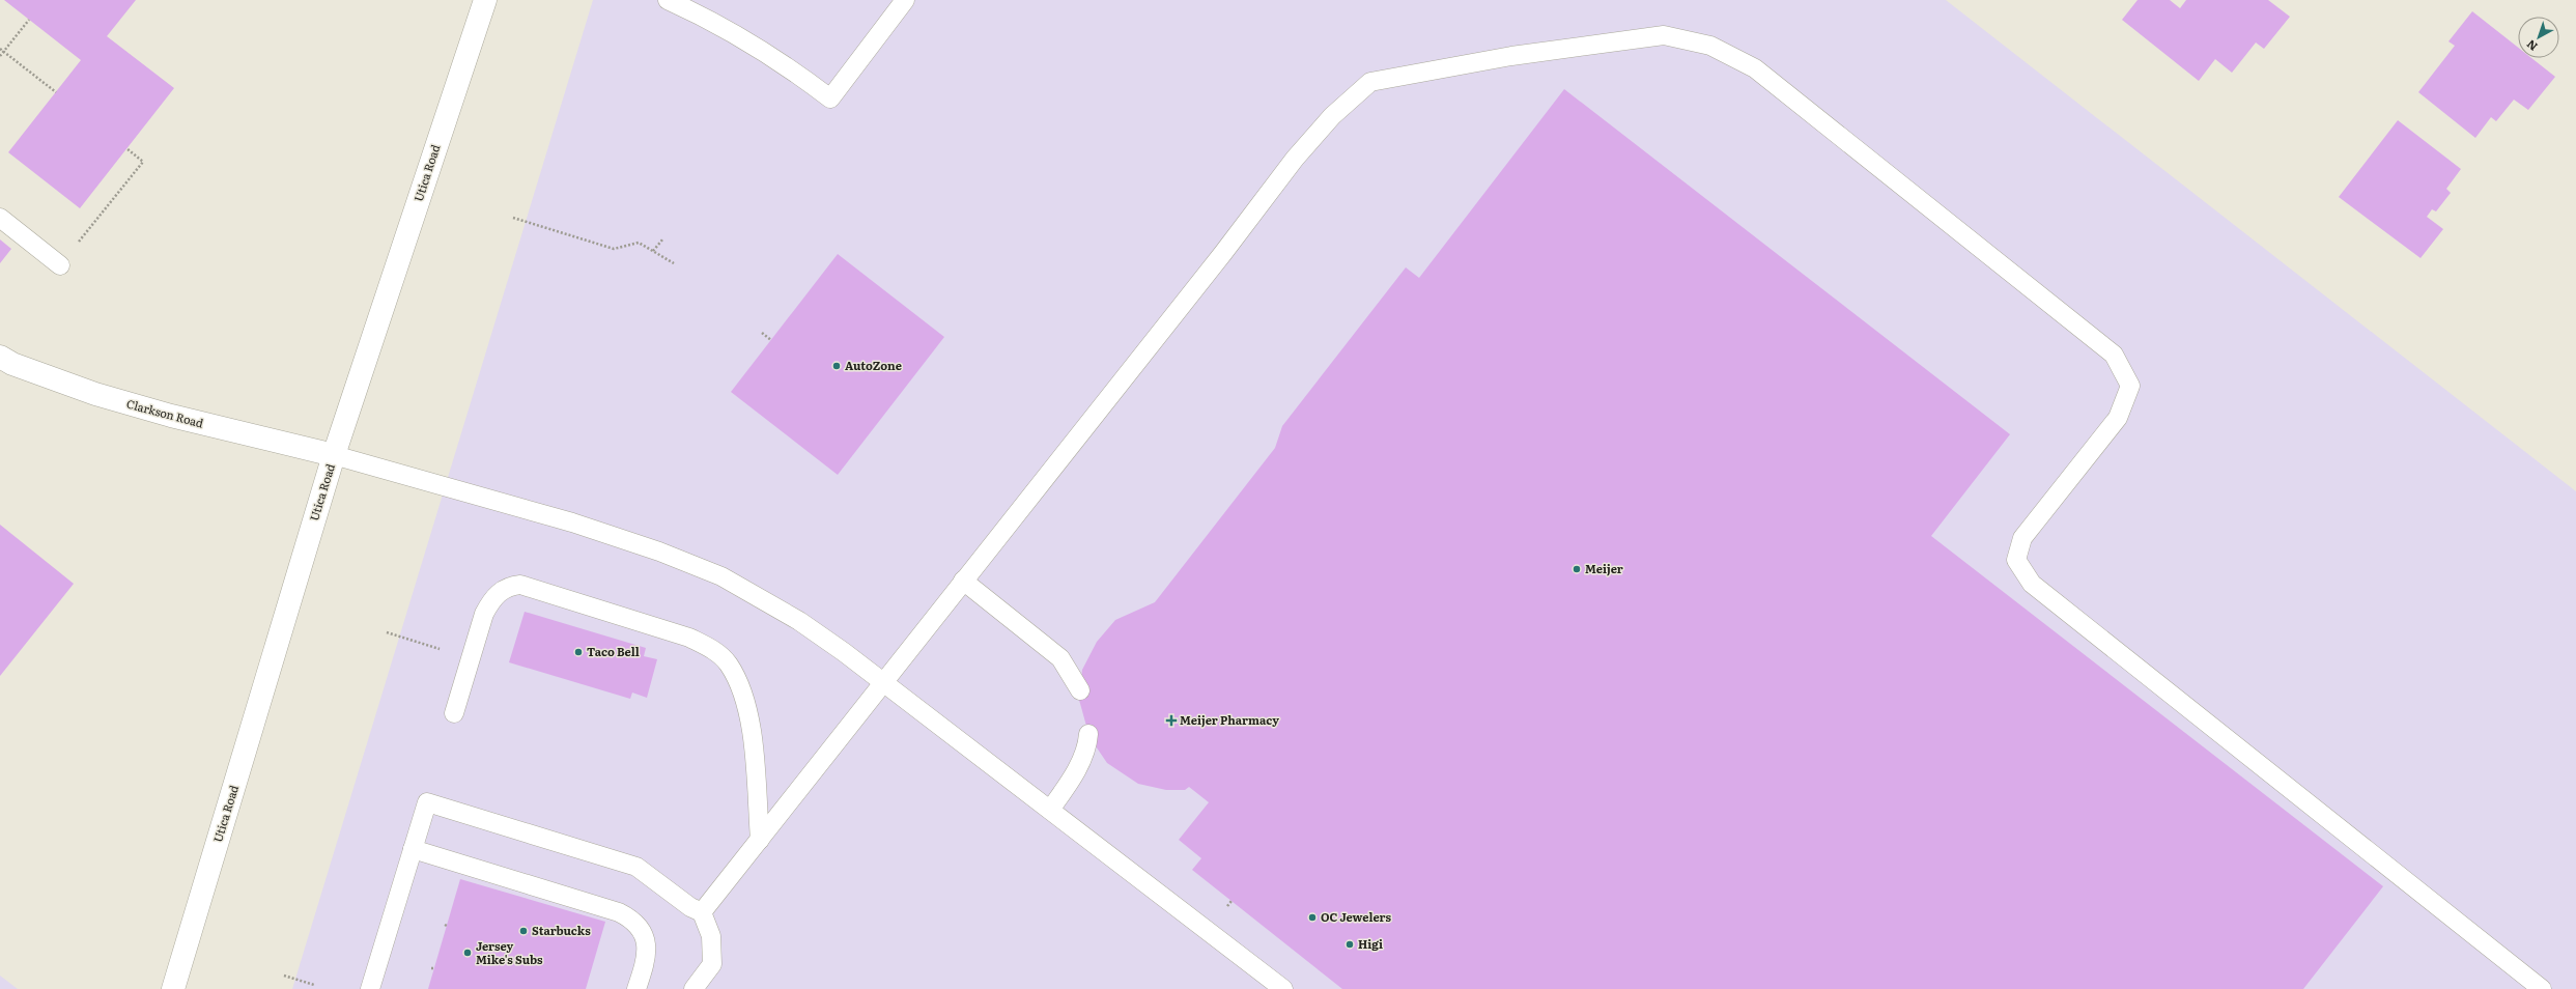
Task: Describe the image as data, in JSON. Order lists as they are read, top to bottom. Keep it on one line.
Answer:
{"streets":{"main road":["Utica Road","Clarkson Road"]},"crossings":[["Utica Road","Clarkson Road"]],"places":{"other":["AutoZone","Meijer","Taco Bell","OC Jewelers","Starbucks","Higi","Jersey Mike's Subs"],"health":["Meijer Pharmacy"]},"north":"bottom left"}
